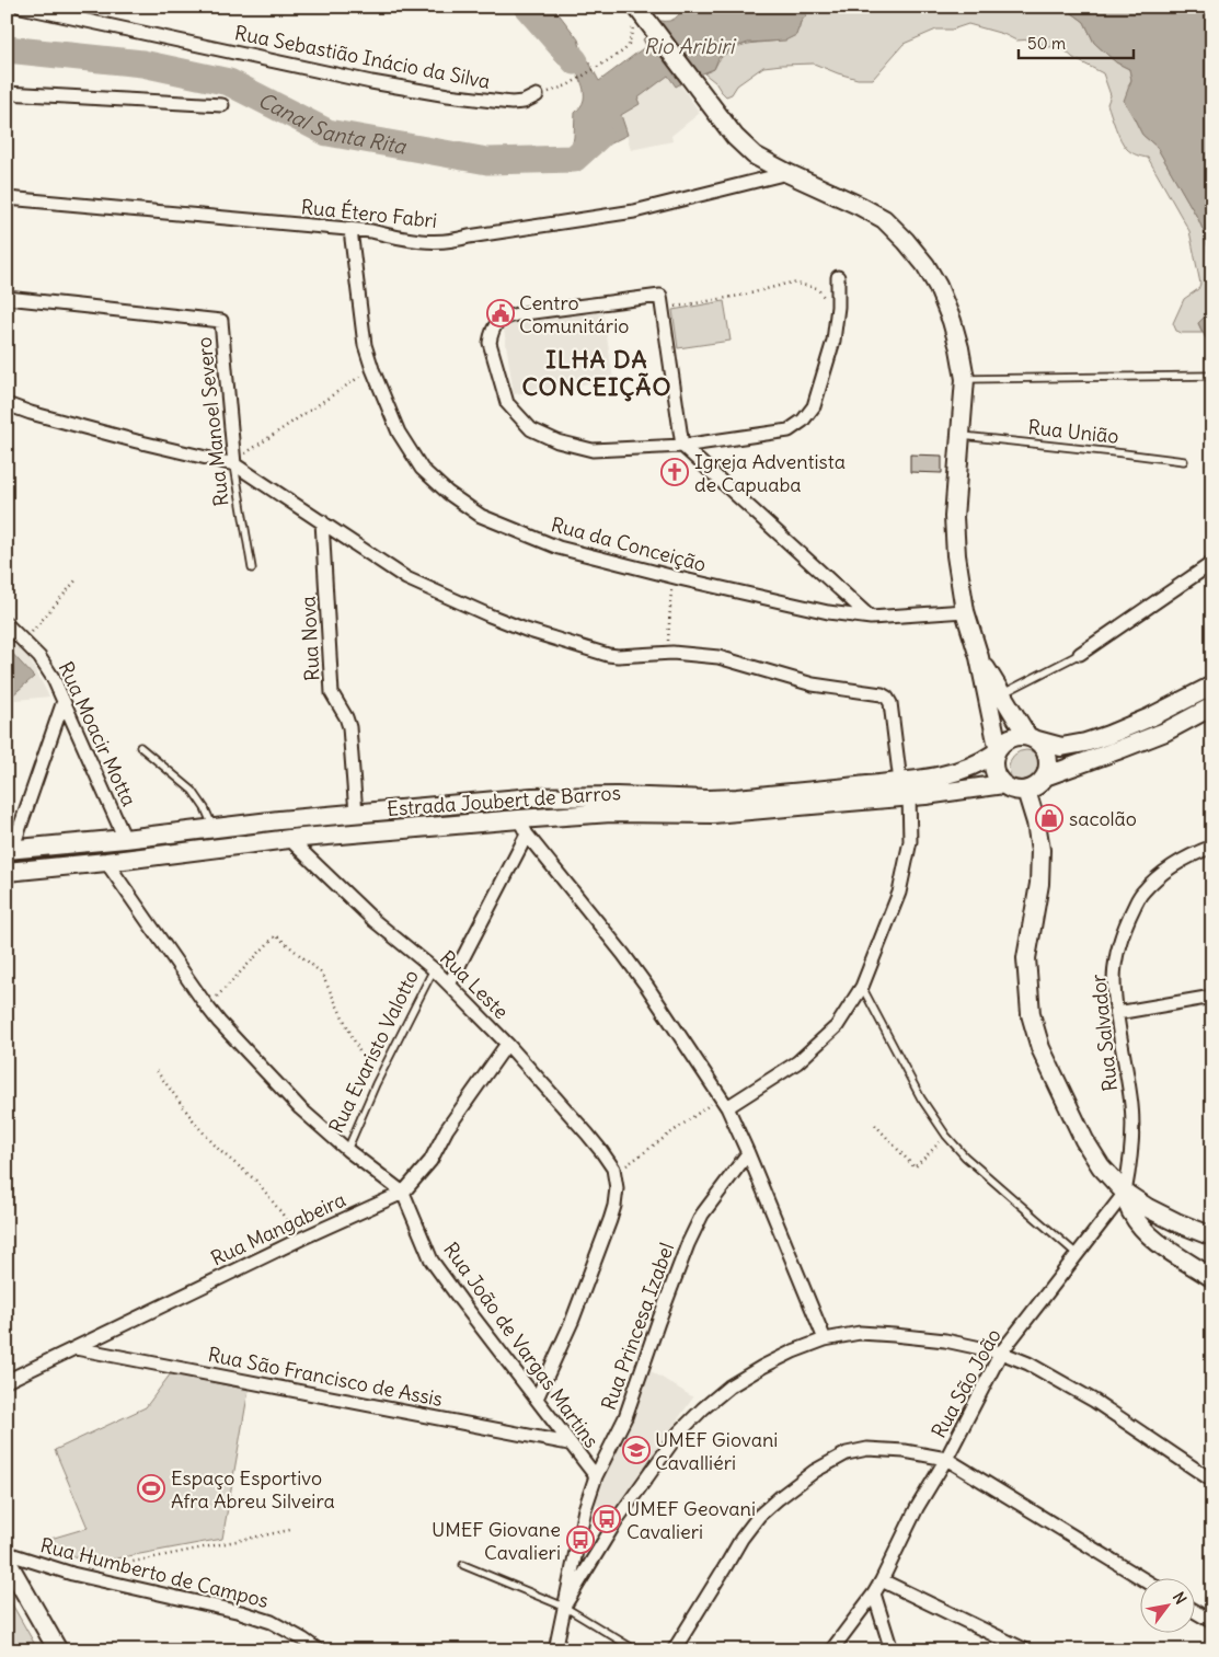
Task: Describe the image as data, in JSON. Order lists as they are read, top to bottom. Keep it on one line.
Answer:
{"streets":{"main road":["Estrada Joubert de Barros"],"street":["Rua Sebastião Inácio da Silva","Rua Étero Fabri","Rua Manoel Severo","Rua da Conceição","Rua Nova","Rua Moacir Motta","Rua Leste","Rua Salvador","Rua Evaristo Valotto","Rua Mangabeira","Rua Princesa Izabel","Rua João de Vargas Martins","Rua São Francisco de Assis","Rua São João","Rua Humberto de Campos"],"lane":["Rua União"]},"crossings":[["Rua Étero Fabri","Rua da Conceição"],["Rua Nova","Estrada Joubert de Barros"],["Rua Moacir Motta","Estrada Joubert de Barros"],["Estrada Joubert de Barros","Rua Leste"],["Estrada Joubert de Barros","Rua Evaristo Valotto"],["Rua Leste","Rua Evaristo Valotto"],["Rua Leste","Rua Mangabeira"],["Rua Salvador","Rua São João"],["Rua Mangabeira","Rua João de Vargas Martins"],["Rua Mangabeira","Rua São Francisco de Assis"],["Rua Princesa Izabel","Rua João de Vargas Martins"],["Rua João de Vargas Martins","Rua São Francisco de Assis"]],"districts":["ILHA DA CONCEIÇÃO"],"water":["Rio Aribiri","Canal Santa Rita"],"places":{"public building":["Centro Comunitário"],"church":["Igreja Adventista de Capuaba"],"shop":["sacolão"],"school or university":["UMEF Giovani Cavalliéri"],"sports":["Espaço Esportivo Afra Abreu Silveira"],"bus stop":["UMEF Geovani Cavalieri","UMEF Giovane Cavalieri"]},"scale_bar":"50 m","north":"top right"}
